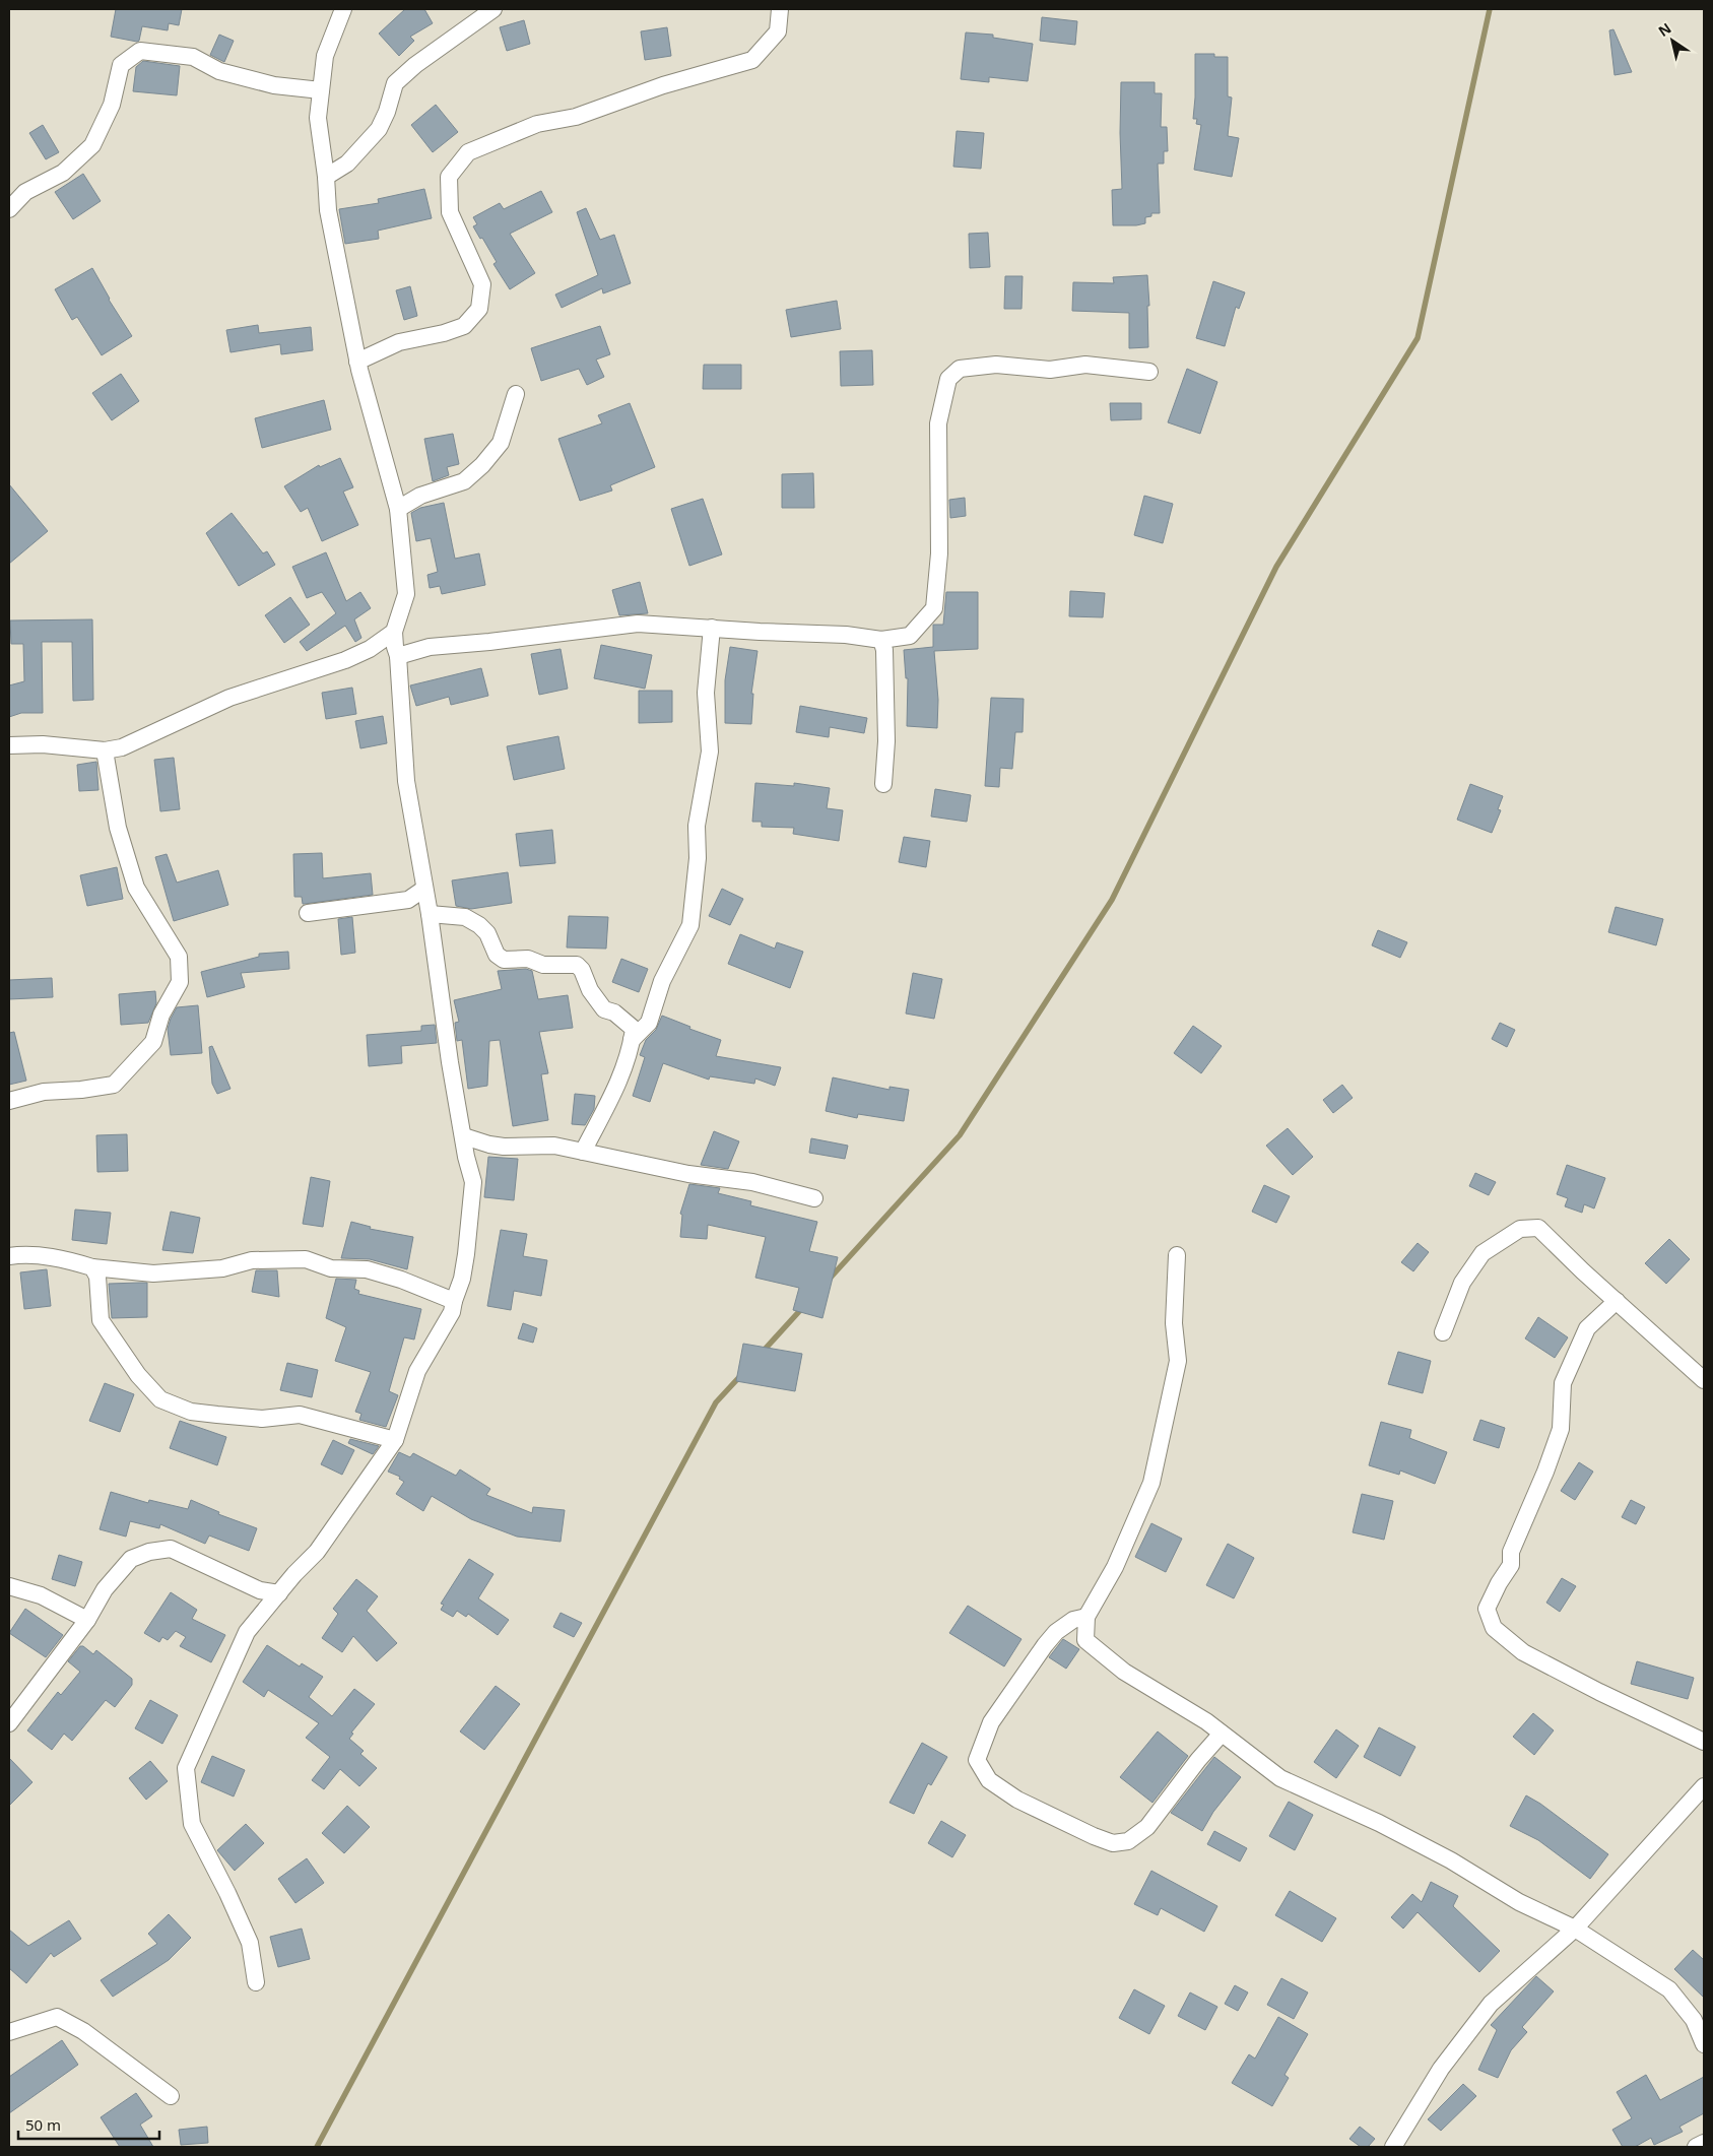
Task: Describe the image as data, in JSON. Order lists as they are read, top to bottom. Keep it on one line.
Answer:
{"scale_bar":"50 m","north":"top left"}
